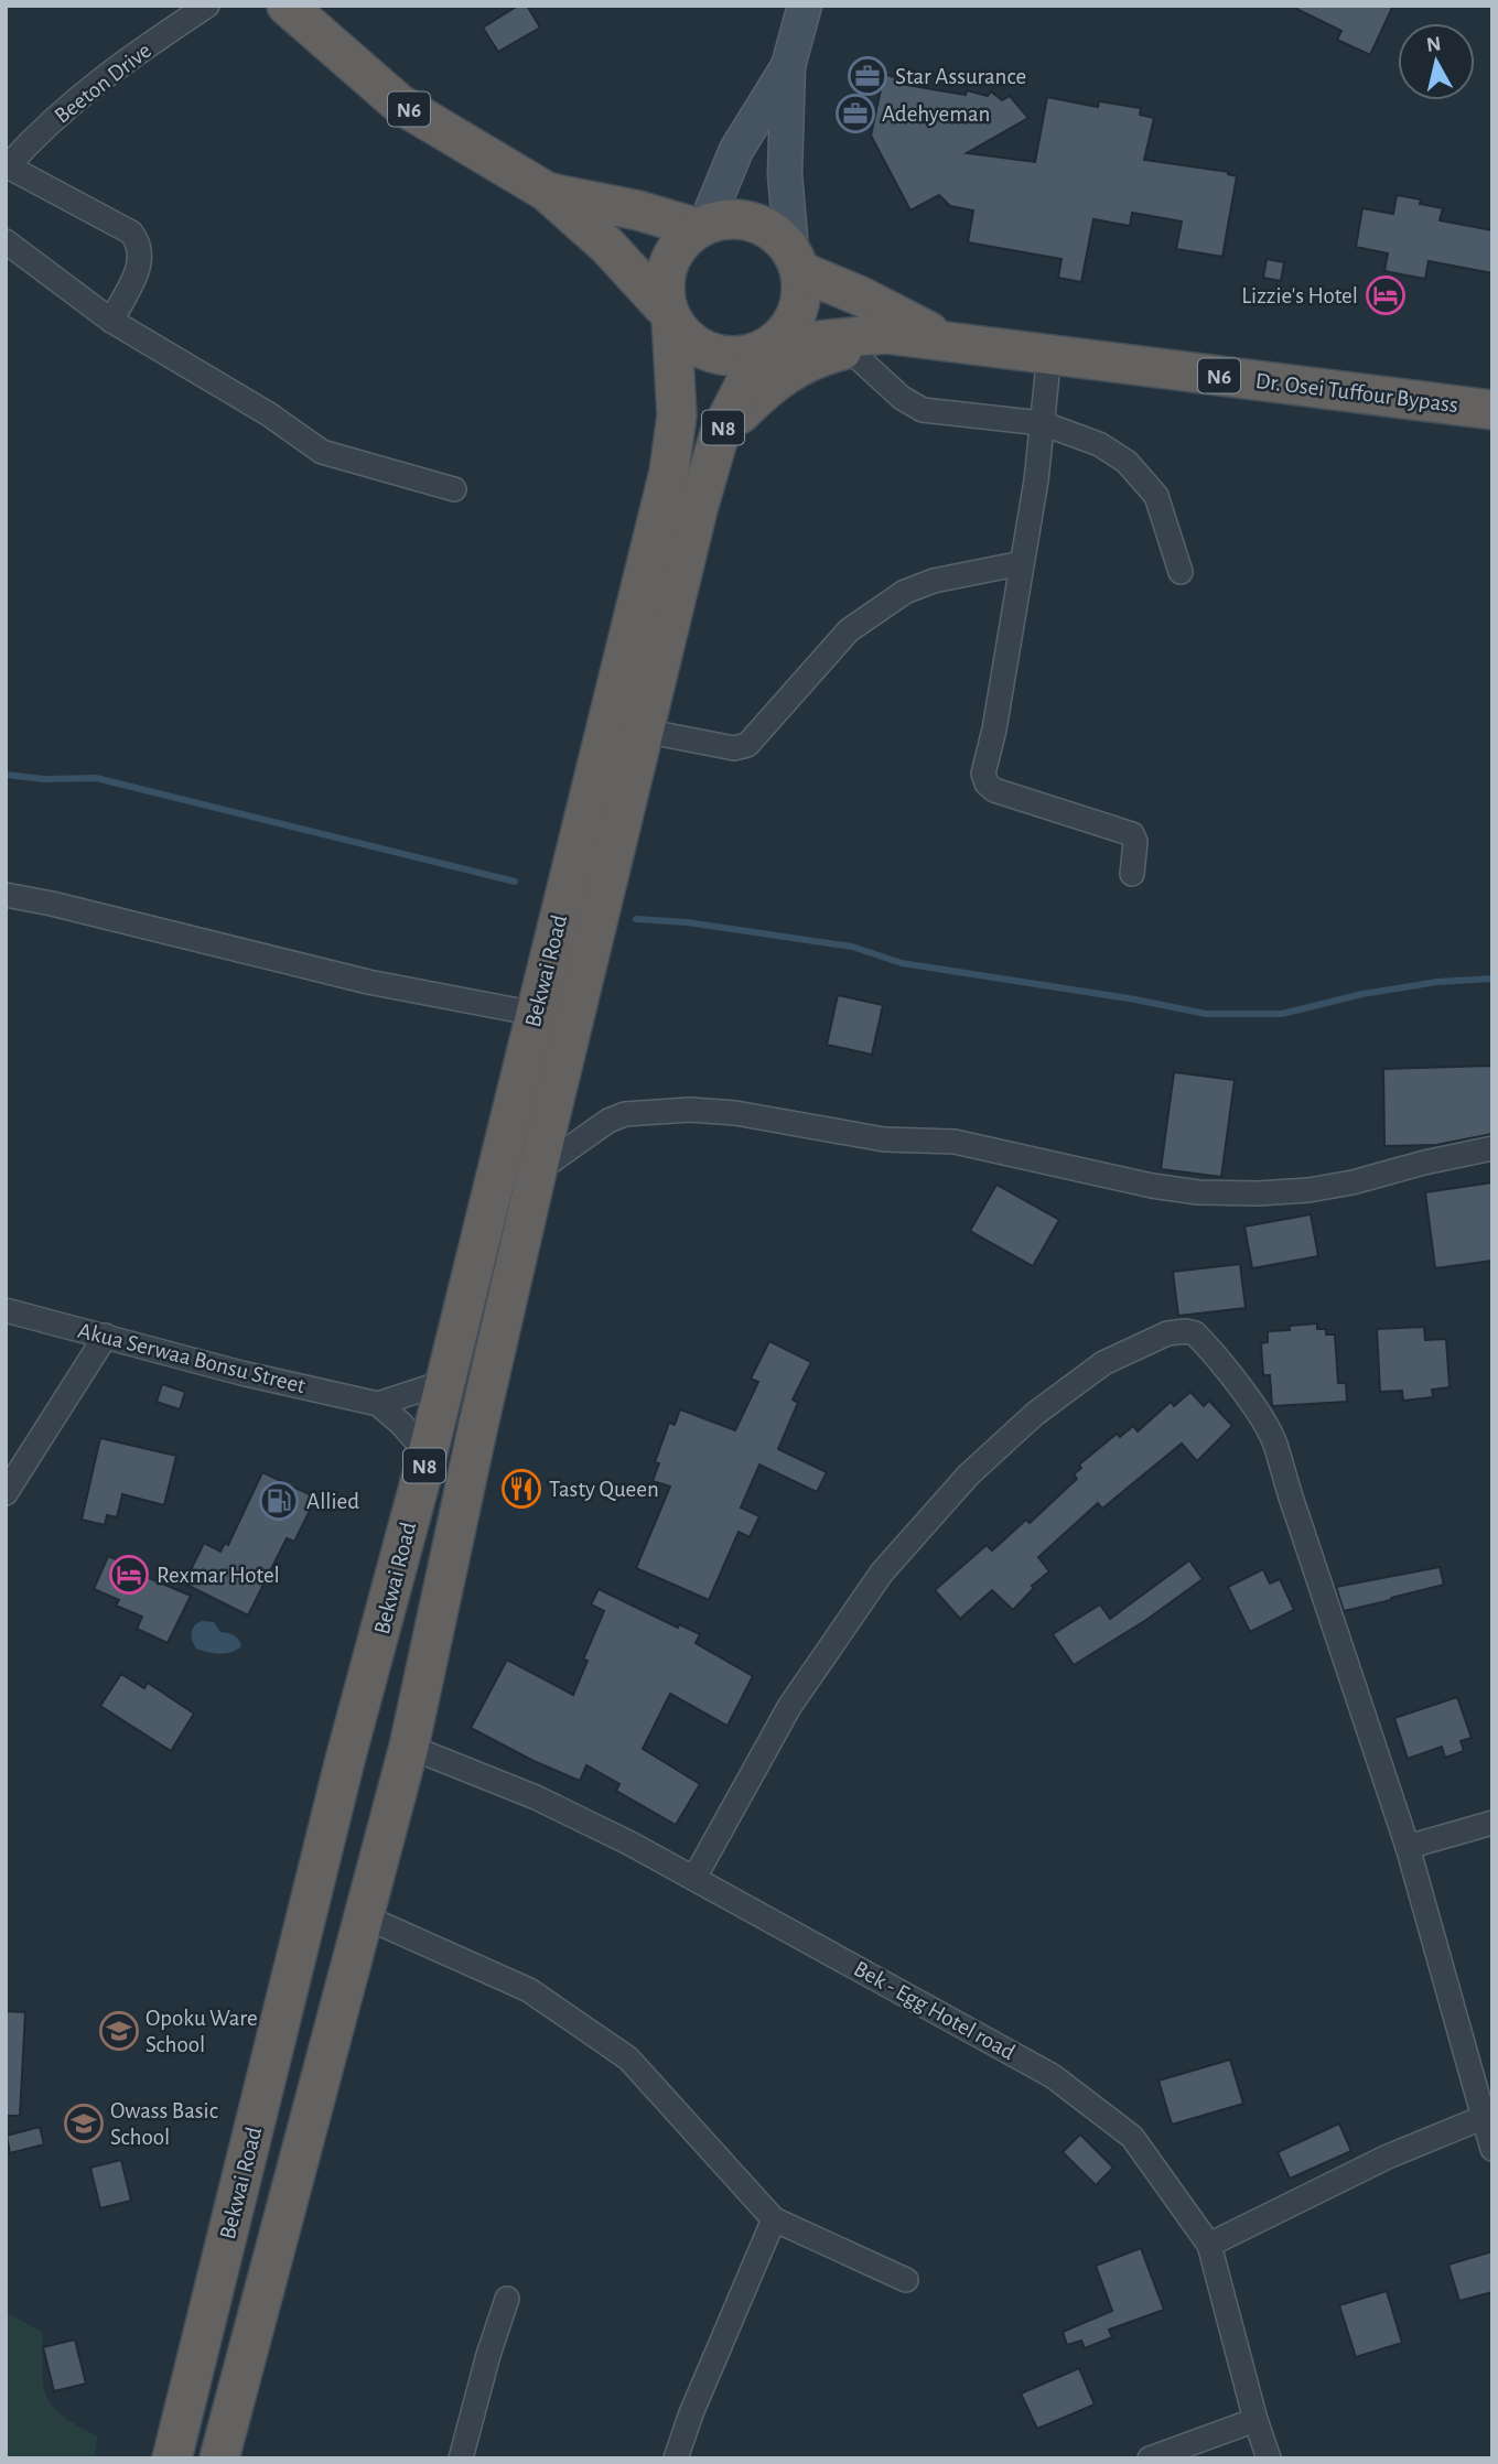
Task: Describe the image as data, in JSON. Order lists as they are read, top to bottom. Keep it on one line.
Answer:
{"streets":{"highway":["N6","Dr. Osei Tuffour Bypass","N8","Bekwai Road"],"street":["Beeton Drive","Akua Serwaa Bonsu Street","Bek - Egg Hotel road"]},"crossings":[["N6","Dr. Osei Tuffour Bypass"],["N6","N8"],["Dr. Osei Tuffour Bypass","N8"],["N8","Bekwai Road"],["Bekwai Road","Bek - Egg Hotel road"]],"places":{"office":["Star Assurance","Adehyeman"],"hotel":["Lizzie's Hotel","Rexmar Hotel"],"restaurant":["Tasty Queen"],"fuel station":["Allied"],"school or university":["Opoku Ware School","Owass Basic School"]},"north":"top"}
